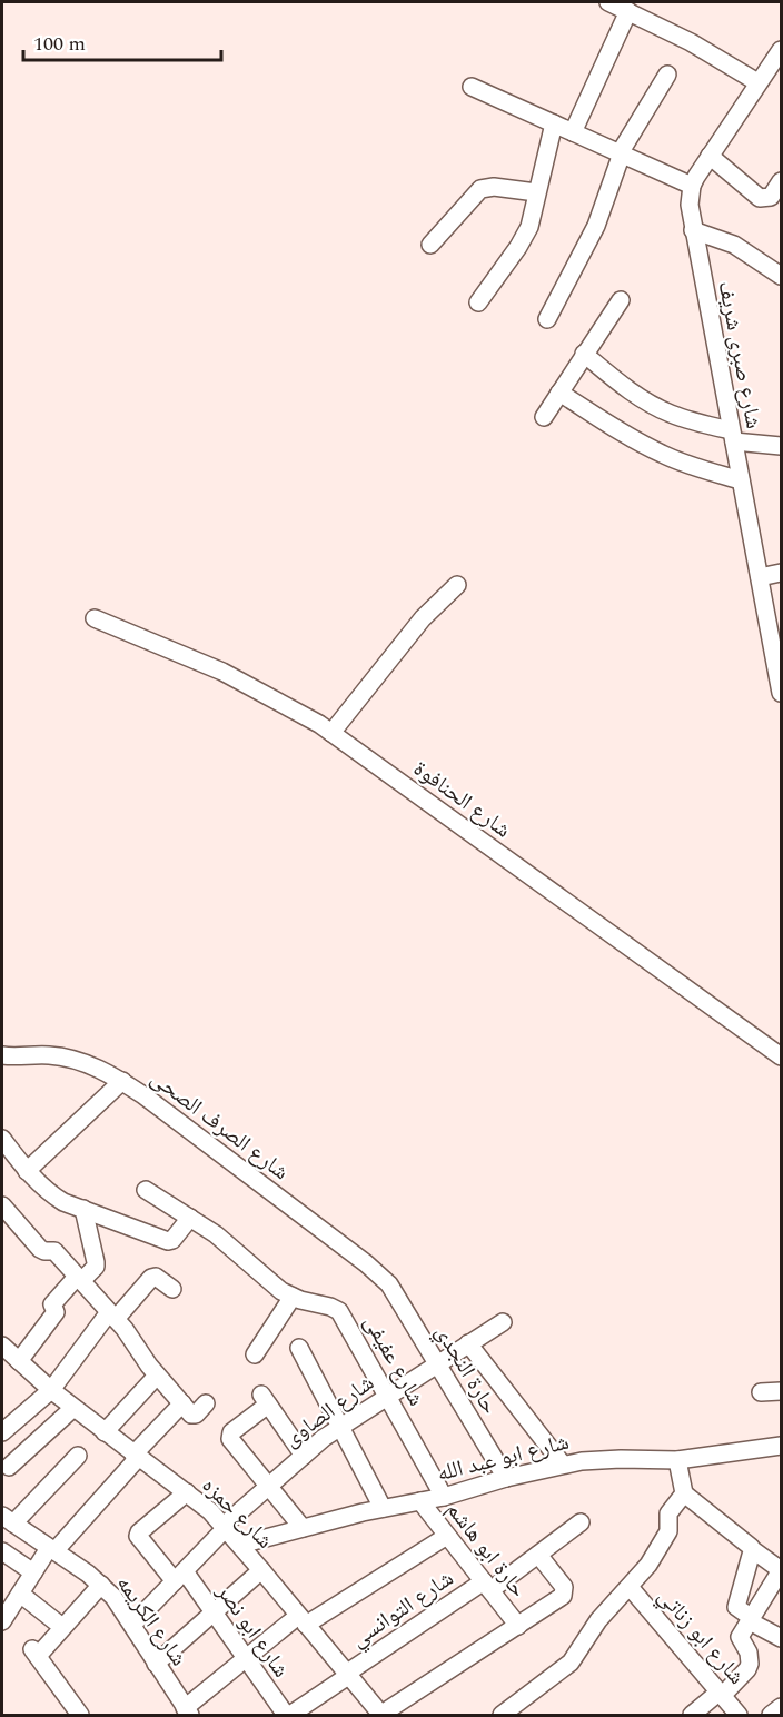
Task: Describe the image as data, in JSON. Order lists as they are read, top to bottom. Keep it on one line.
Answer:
{"streets":{"street":["شارع صبرى شريف","شارع الحنافوة","شارع الصرف الصحى","شارع عفيفى","حارة النجدي","شارع الصاوى","شارع ابو عبد الله","شارع حمزه","حارة ابو هاشم","شارع التوانسي","شارع الكريمه","شارع ابو نصر","شارع ابو زناتي"]},"crossings":[["شارع الصرف الصحى","حارة النجدي"],["شارع عفيفى","شارع الصاوى"],["شارع عفيفى","شارع ابو عبد الله"],["حارة النجدي","شارع الصاوى"],["حارة النجدي","شارع ابو عبد الله"],["شارع الصاوى","شارع حمزه"],["شارع الصاوى","شارع الكريمه"],["شارع الصاوى","شارع ابو نصر"],["شارع ابو عبد الله","شارع حمزه"],["شارع ابو عبد الله","حارة ابو هاشم"],["شارع حمزه","شارع التوانسي"],["شارع حمزه","شارع ابو نصر"],["حارة ابو هاشم","شارع التوانسي"],["شارع التوانسي","شارع ابو نصر"]],"scale_bar":"100 m"}
